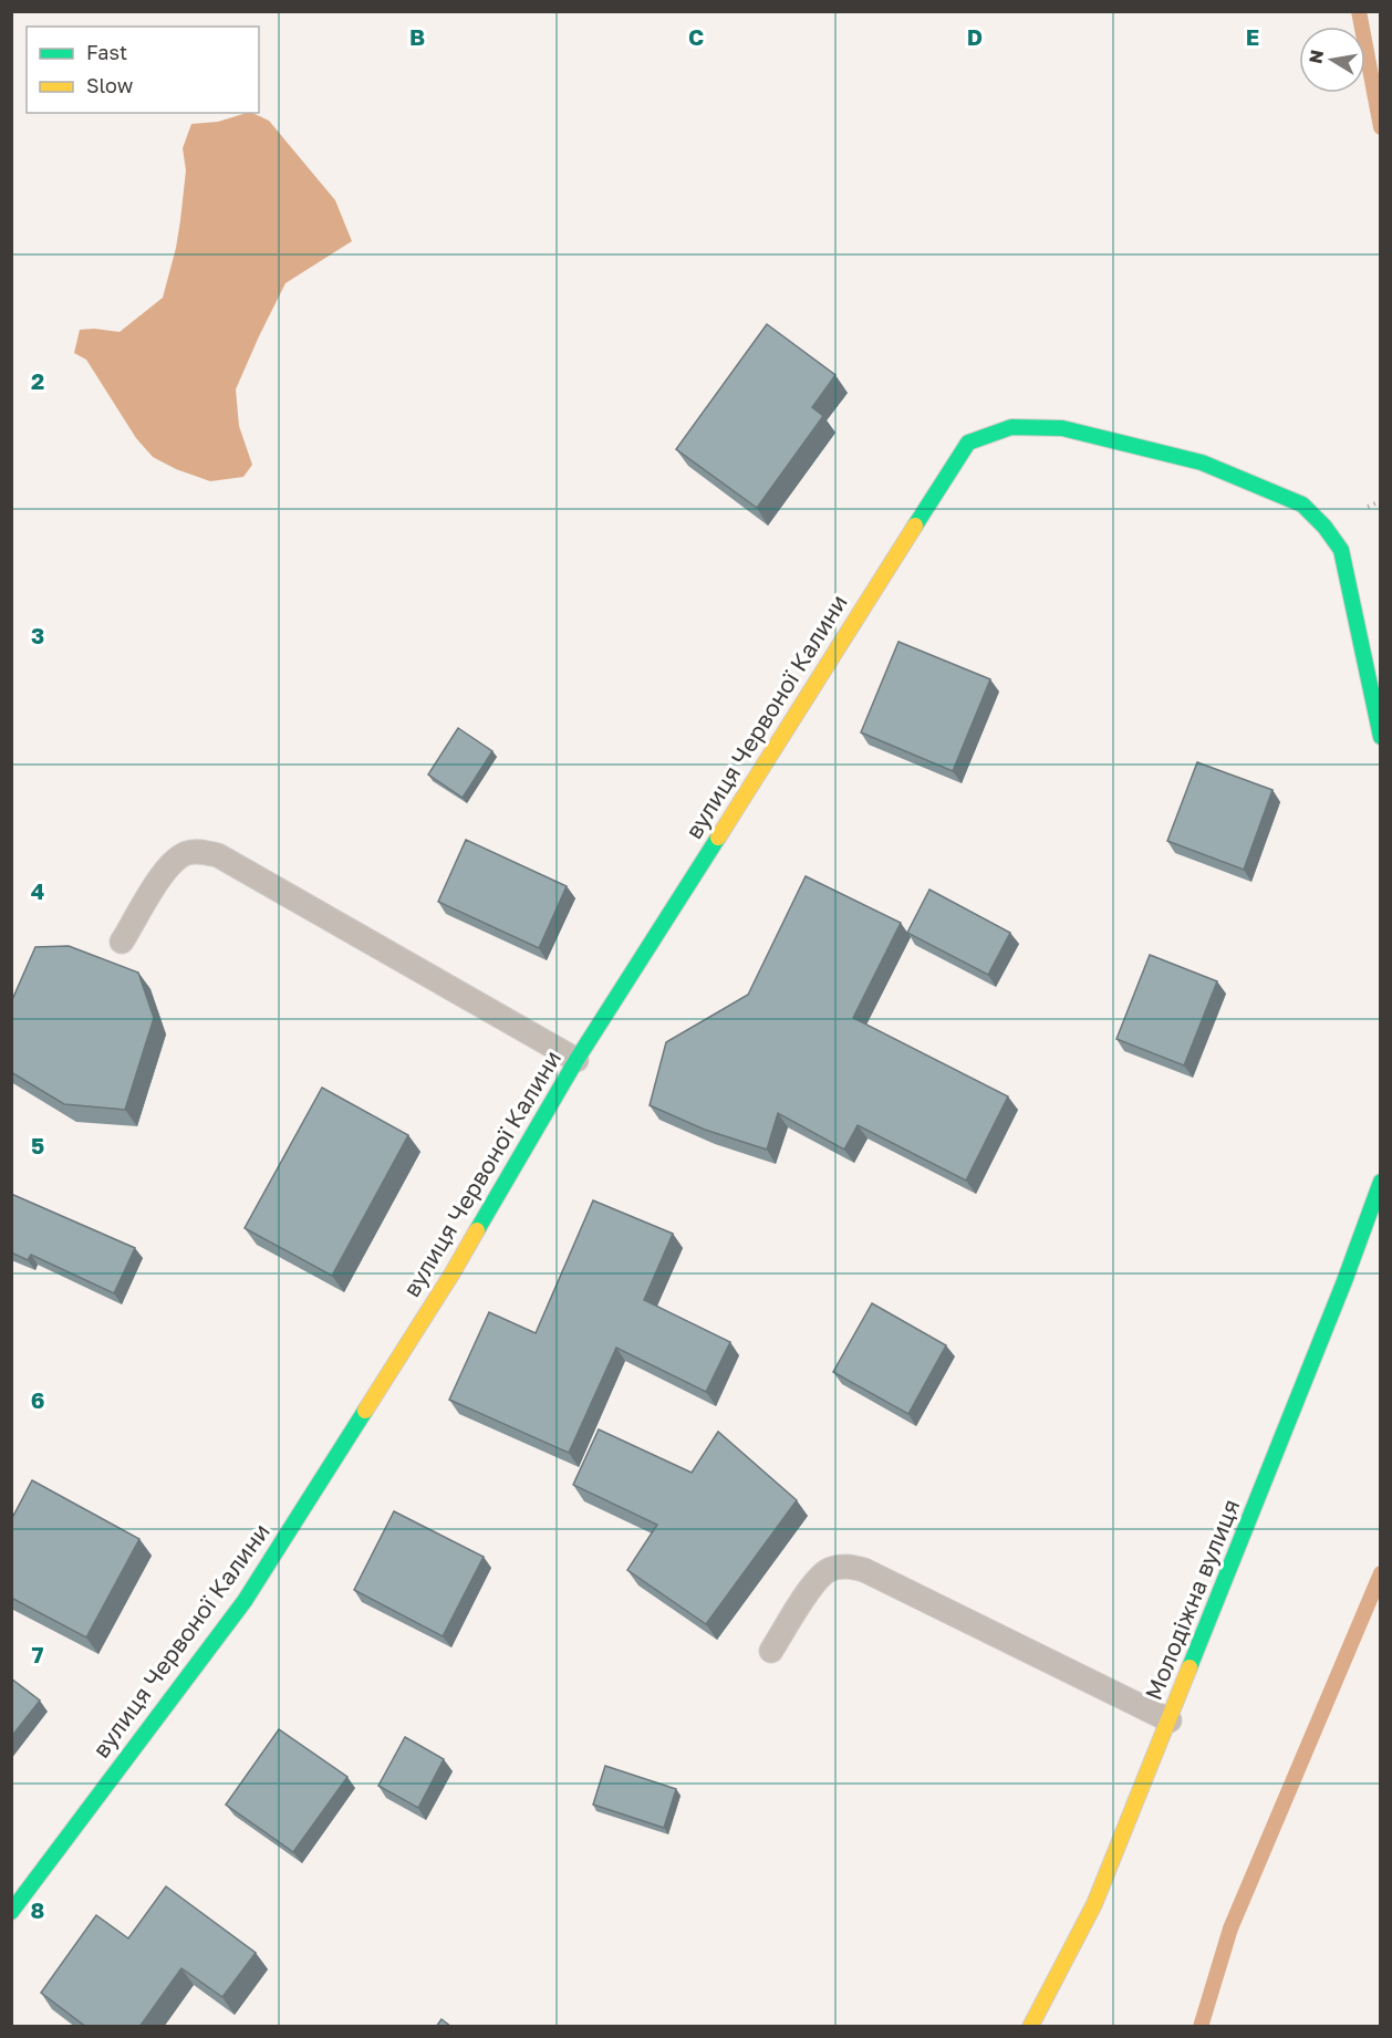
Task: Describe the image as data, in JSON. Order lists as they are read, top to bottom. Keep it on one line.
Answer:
{"streets":{"street":["вулиця Червоної Калини","Молодіжна вулиця"]},"legend":["Fast","Slow"],"north":"left","grid":{"columns":["B","C","D","E"],"rows":["2","3","4","5","6","7","8"]}}
